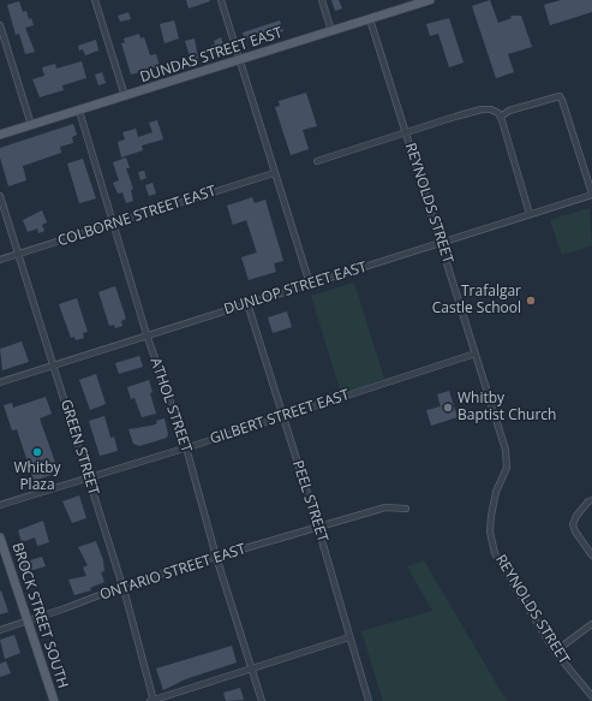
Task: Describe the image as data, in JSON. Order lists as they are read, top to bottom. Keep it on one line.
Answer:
{"streets":{"main road":["DUNDAS STREET EAST","BROCK STREET SOUTH"],"street":["REYNOLDS STREET","COLBORNE STREET EAST","DUNLOP STREET EAST","ATHOL STREET","GILBERT STREET EAST","GREEN STREET","PEEL STREET","ONTARIO STREET EAST"]},"crossings":[["DUNDAS STREET EAST","REYNOLDS STREET"],["DUNDAS STREET EAST","ATHOL STREET"],["REYNOLDS STREET","DUNLOP STREET EAST"],["REYNOLDS STREET","GILBERT STREET EAST"],["COLBORNE STREET EAST","ATHOL STREET"],["COLBORNE STREET EAST","GREEN STREET"],["DUNLOP STREET EAST","ATHOL STREET"],["DUNLOP STREET EAST","GREEN STREET"],["DUNLOP STREET EAST","PEEL STREET"],["ATHOL STREET","GILBERT STREET EAST"],["ATHOL STREET","ONTARIO STREET EAST"],["GILBERT STREET EAST","GREEN STREET"],["GILBERT STREET EAST","PEEL STREET"],["GREEN STREET","ONTARIO STREET EAST"],["PEEL STREET","ONTARIO STREET EAST"],["ONTARIO STREET EAST","BROCK STREET SOUTH"]],"places":["Trafalgar Castle School","Whitby Baptist Church","Whitby Plaza"]}
